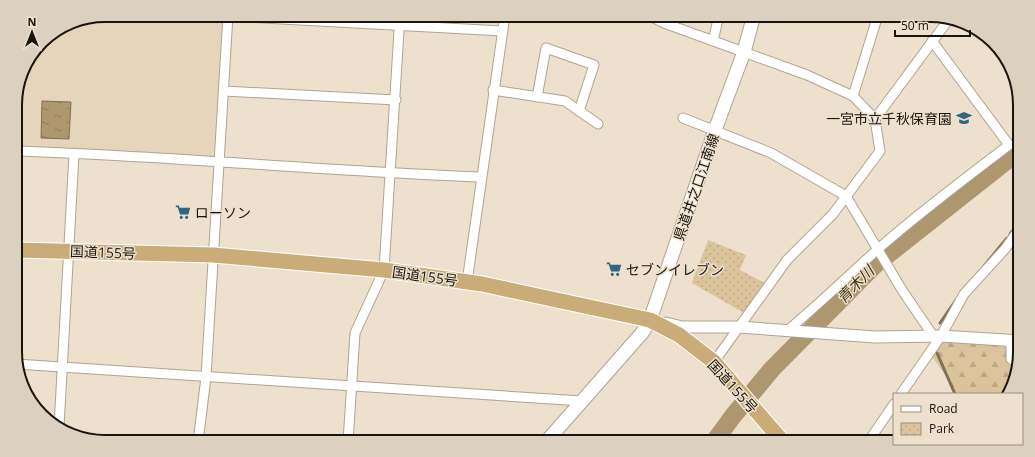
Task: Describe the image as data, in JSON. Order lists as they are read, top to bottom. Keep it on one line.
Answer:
{"streets":{"highway":["国道155号"],"main road":["県道井之口江南線"]},"crossings":[["県道井之口江南線","国道155号"]],"water":["青木川"],"places":{"school or university":["一宮市立千秋保育園"],"supermarket":["ローソン","セブンイレブン"]},"legend":["Road","Park"],"scale_bar":"50 m","north":"top"}
